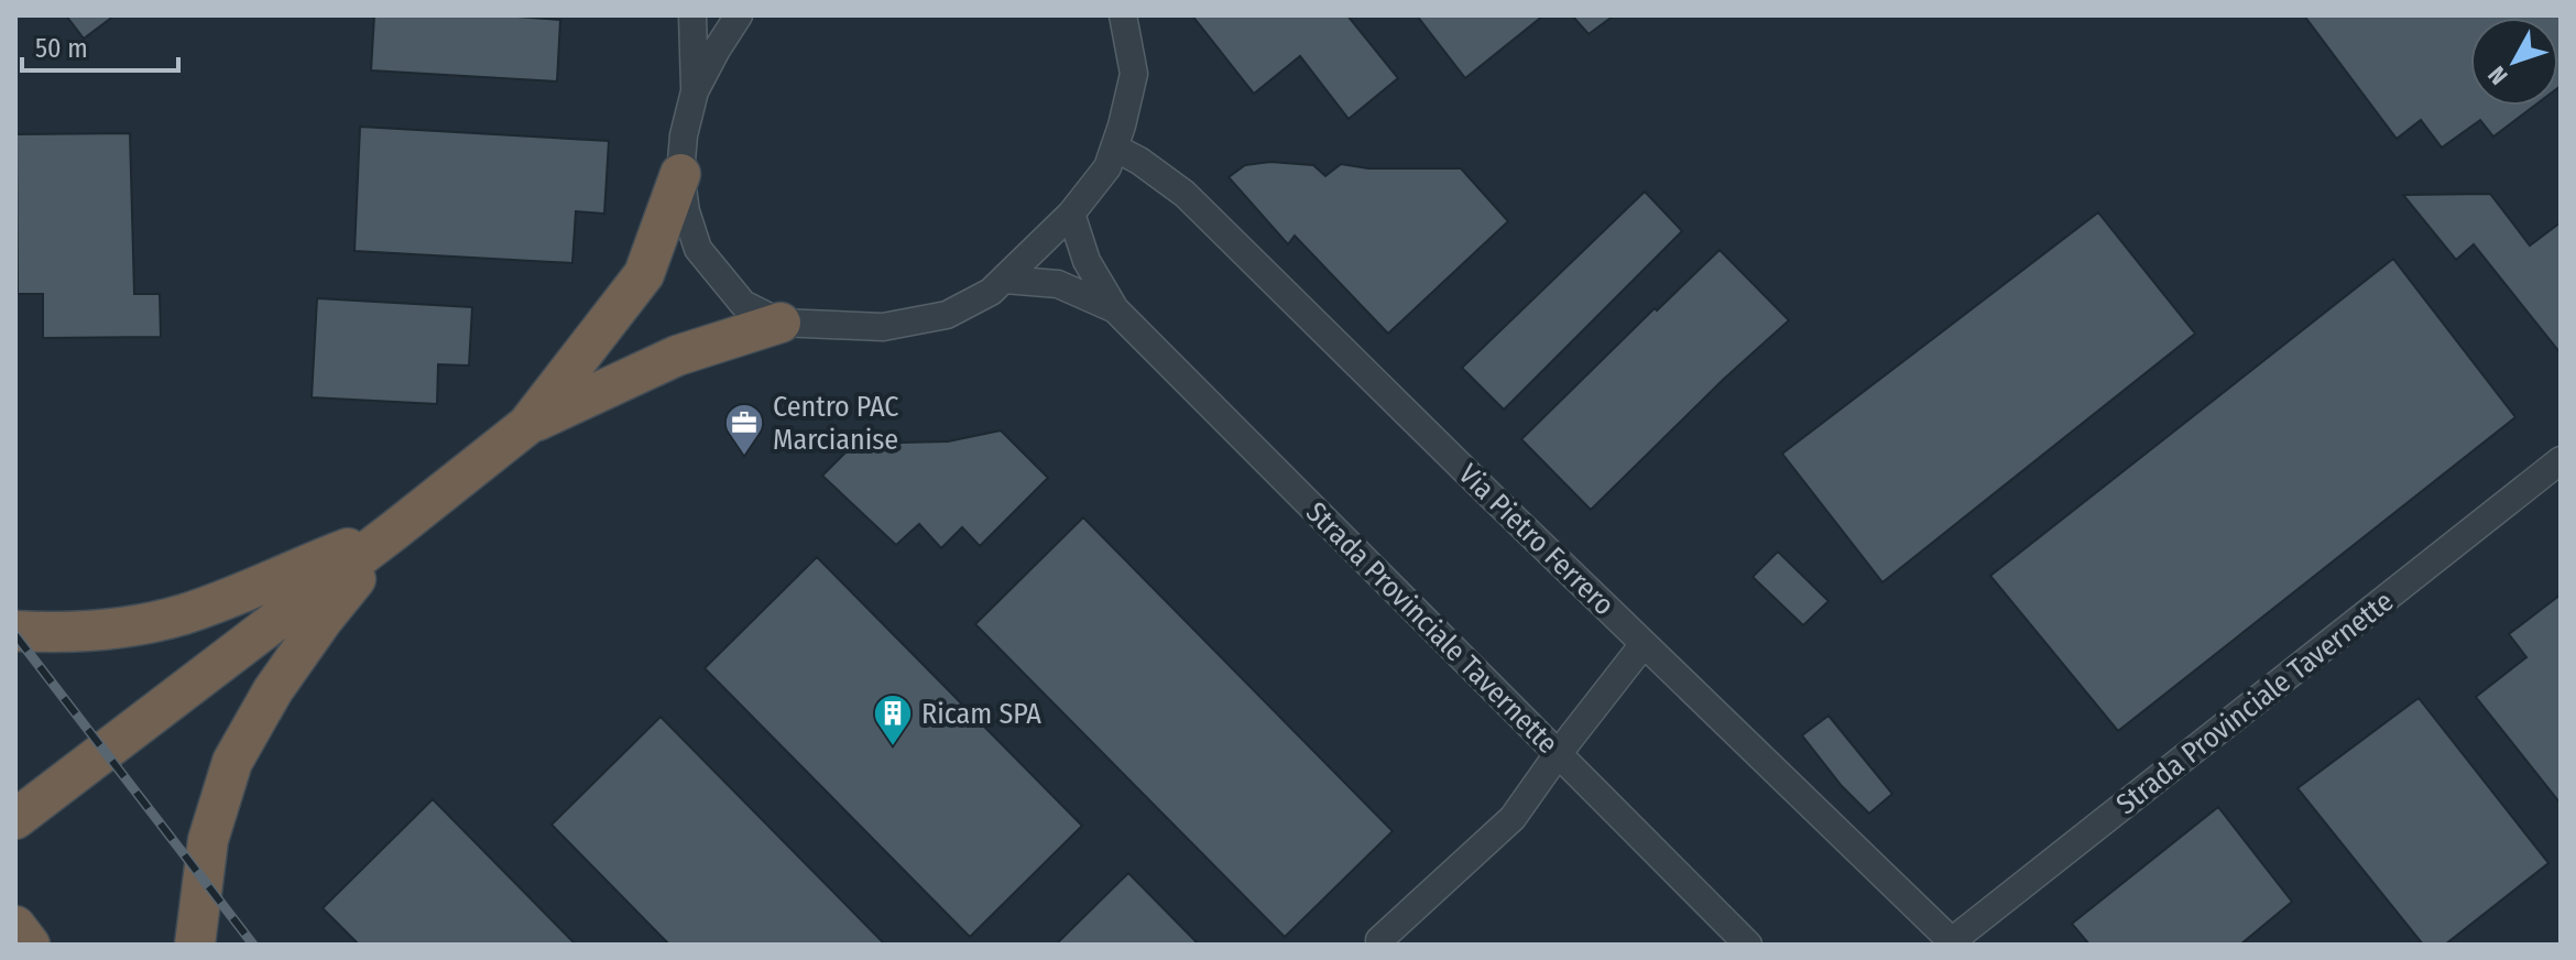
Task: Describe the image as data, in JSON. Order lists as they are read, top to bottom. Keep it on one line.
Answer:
{"streets":{"street":["Via Pietro Ferrero","Strada Provinciale Tavernette"]},"crossings":[["Via Pietro Ferrero","Strada Provinciale Tavernette"]],"places":{"office":["Centro PAC Marcianise"],"building":["Ricam SPA"]},"scale_bar":"50 m","north":"bottom left"}
